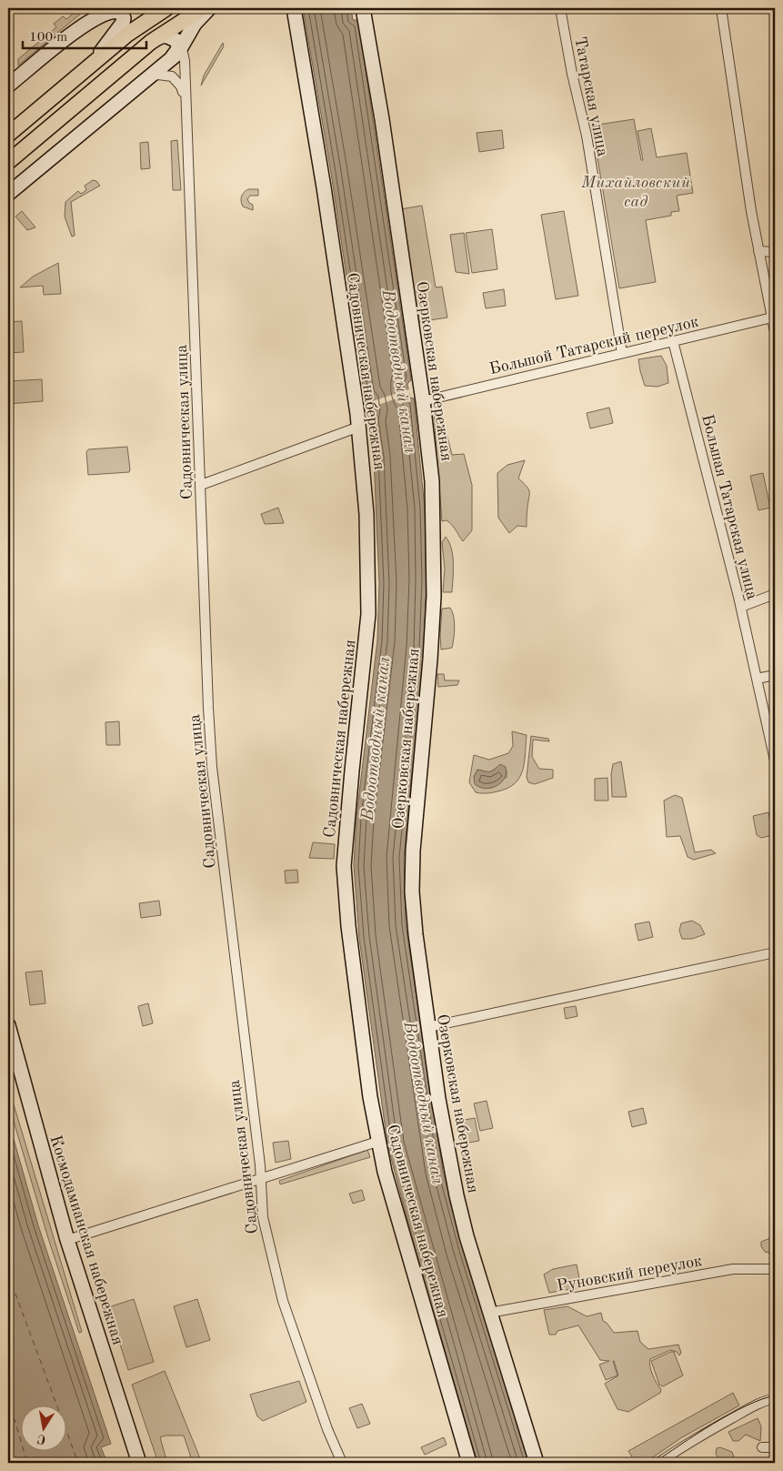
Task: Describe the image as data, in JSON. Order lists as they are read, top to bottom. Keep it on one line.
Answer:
{"streets":{"street":["Татарская улица","Большой Татарский переулок","Садовническая набережная","Озерковская набережная","Садовническая улица","Большая Татарская улица","Космодамианская набережная","Руновский переулок"]},"crossings":[["Татарская улица","Большой Татарский переулок"],["Большой Татарский переулок","Озерковская набережная"],["Большой Татарский переулок","Большая Татарская улица"],["Озерковская набережная","Руновский переулок"]],"water":["Водоотводный канал"],"parks":["Михайловский сад"],"scale_bar":"100 m","north":"bottom"}
